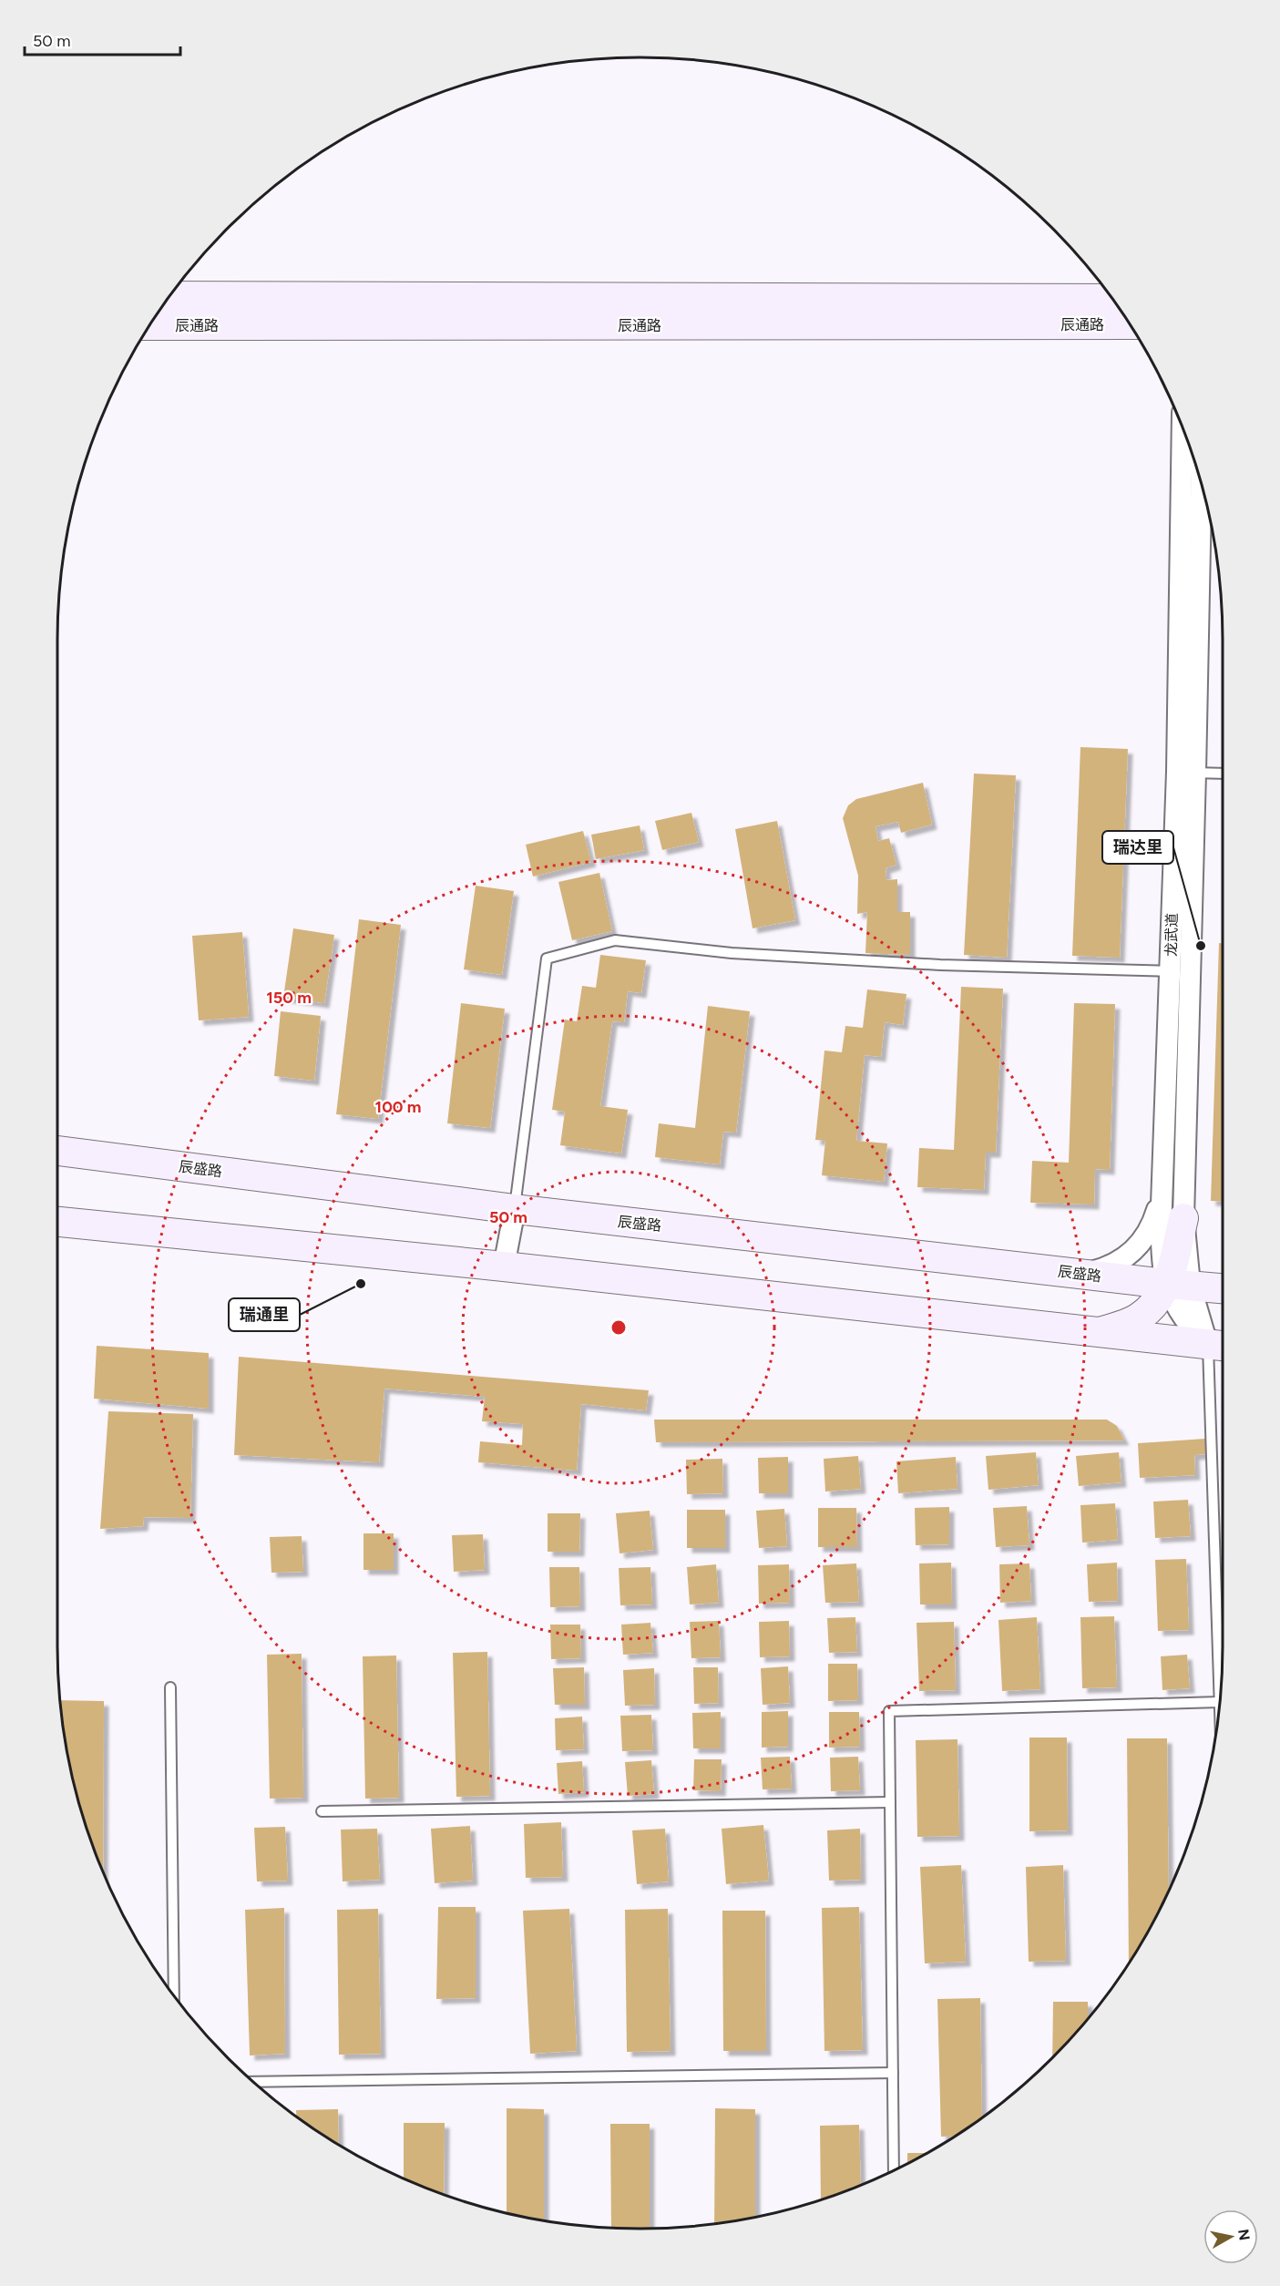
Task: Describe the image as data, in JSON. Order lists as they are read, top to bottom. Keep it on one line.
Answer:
{"streets":{"main road":["辰通路","辰盛路"],"street":["龙武道"]},"crossings":[["龙武道","辰盛路"]],"places":["瑞达里","瑞通里"],"scale_bar":"50 m","north":"right","rings":["150 m","100 m","50 m"]}
